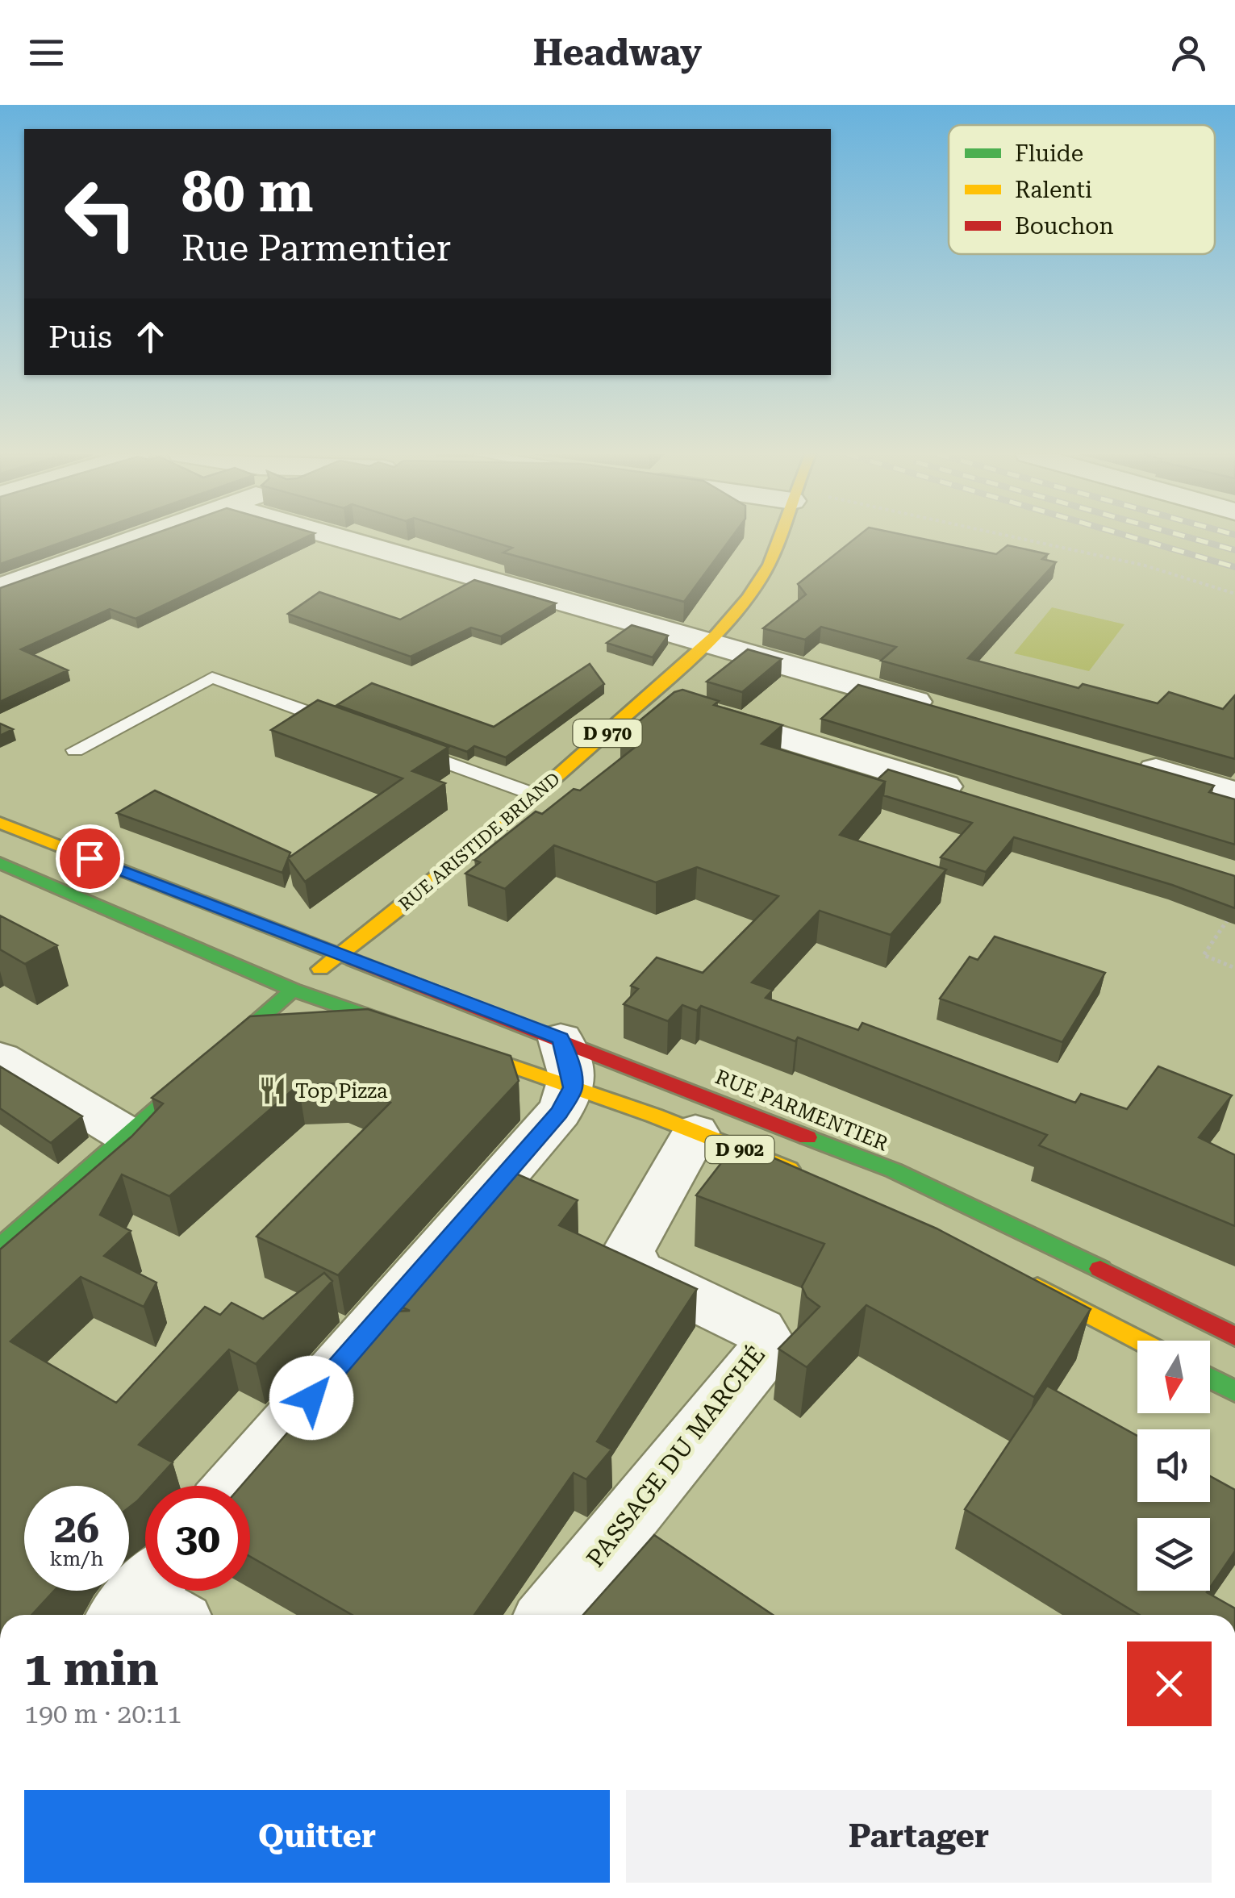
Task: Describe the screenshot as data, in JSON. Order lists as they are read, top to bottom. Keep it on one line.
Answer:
{"streets":{"main road":["D 970","RUE ARISTIDE BRIAND","RUE PARMENTIER","D 902"],"street":["PASSAGE DU MARCHÉ"]},"crossings":[["RUE ARISTIDE BRIAND","RUE PARMENTIER"],["RUE ARISTIDE BRIAND","D 902"],["RUE PARMENTIER","D 902"],["RUE PARMENTIER","PASSAGE DU MARCHÉ"]],"places":{"restaurant":["Top Pizza"]},"legend":["Fluide","Ralenti","Bouchon"],"north":"bottom","page":{"header":"Headway","turn":["80 m","Rue Parmentier"],"then":"Puis","speed":"26 km/h","limit":"30","heading":["1 min","190 m · 20:11"],"buttons":["Quitter","Partager"]}}
